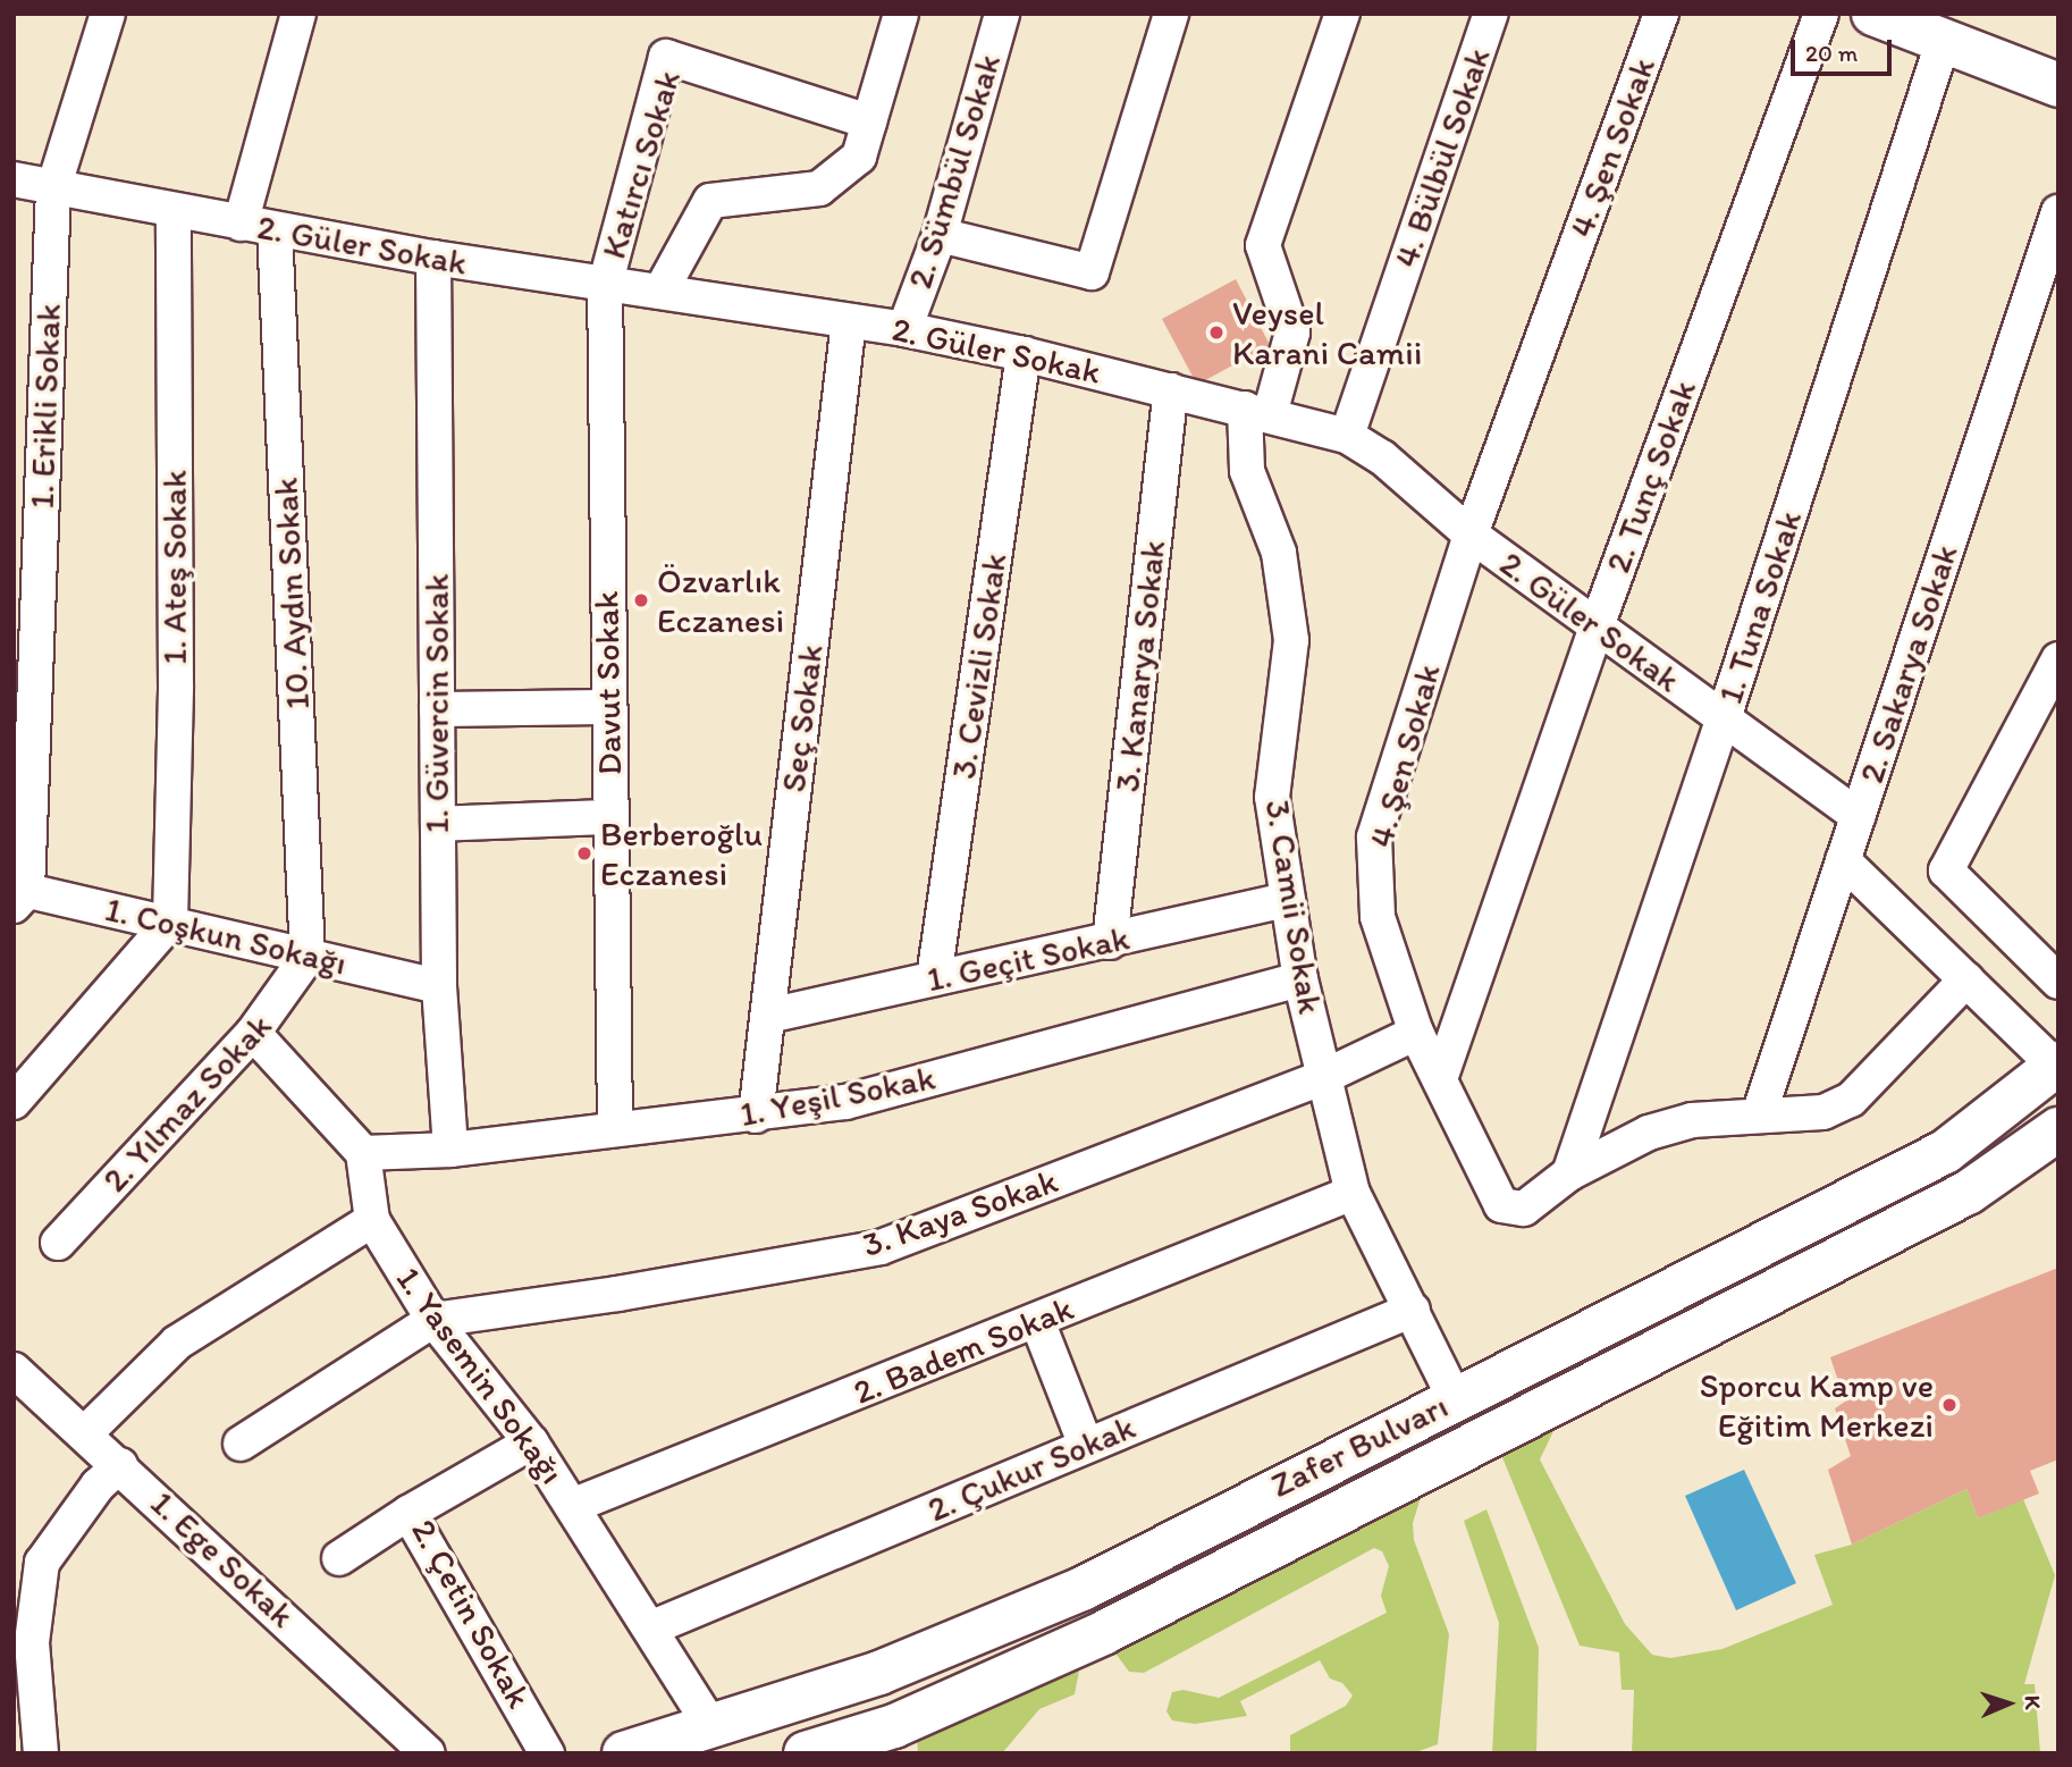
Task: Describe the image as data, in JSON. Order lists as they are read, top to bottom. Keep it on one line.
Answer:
{"streets":{"main road":["Zafer Bulvarı"],"street":["4. Şen Sokak","4. Bülbül Sokak","Katırcı Sokak","2. Sümbül Sokak","2. Güler Sokak","1. Erikli Sokak","2. Tunç Sokak","1. Ateş Sokak","10. Aydın Sokak","1. Tuna Sokak","2. Sakarya Sokak","3. Cevizli Sokak","3. Kanarya Sokak","Davut Sokak","1. Güvercin Sokak","Seç Sokak","3. Camii Sokak","1. Coşkun Sokağı","1. Geçit Sokak","1. Yeşil Sokak","2. Yılmaz Sokak","3. Kaya Sokak","2. Badem Sokak","1. Yasemin Sokağı","2. Çukur Sokak","1. Ege Sokak","2. Çetin Sokak"]},"crossings":[["4. Şen Sokak","2. Güler Sokak"],["4. Şen Sokak","2. Tunç Sokak"],["4. Şen Sokak","1. Tuna Sokak"],["4. Şen Sokak","2. Sakarya Sokak"],["4. Şen Sokak","3. Kaya Sokak"],["4. Bülbül Sokak","2. Güler Sokak"],["Katırcı Sokak","2. Güler Sokak"],["Katırcı Sokak","Davut Sokak"],["2. Sümbül Sokak","2. Güler Sokak"],["2. Güler Sokak","1. Erikli Sokak"],["2. Güler Sokak","2. Tunç Sokak"],["2. Güler Sokak","1. Ateş Sokak"],["2. Güler Sokak","10. Aydın Sokak"],["2. Güler Sokak","1. Tuna Sokak"],["2. Güler Sokak","2. Sakarya Sokak"],["2. Güler Sokak","3. Cevizli Sokak"],["2. Güler Sokak","3. Kanarya Sokak"],["2. Güler Sokak","Davut Sokak"],["2. Güler Sokak","1. Güvercin Sokak"],["2. Güler Sokak","Seç Sokak"],["2. Güler Sokak","3. Camii Sokak"],["1. Erikli Sokak","1. Coşkun Sokağı"],["1. Ateş Sokak","1. Coşkun Sokağı"],["10. Aydın Sokak","1. Coşkun Sokağı"],["10. Aydın Sokak","2. Yılmaz Sokak"],["3. Cevizli Sokak","1. Geçit Sokak"],["3. Kanarya Sokak","1. Geçit Sokak"],["Davut Sokak","1. Yeşil Sokak"],["1. Güvercin Sokak","1. Coşkun Sokağı"],["1. Güvercin Sokak","1. Yeşil Sokak"],["Seç Sokak","1. Geçit Sokak"],["Seç Sokak","1. Yeşil Sokak"],["3. Camii Sokak","1. Geçit Sokak"],["3. Camii Sokak","1. Yeşil Sokak"],["3. Camii Sokak","3. Kaya Sokak"],["1. Coşkun Sokağı","2. Yılmaz Sokak"],["1. Yeşil Sokak","1. Yasemin Sokağı"],["3. Kaya Sokak","1. Yasemin Sokağı"],["2. Badem Sokak","1. Yasemin Sokağı"],["1. Yasemin Sokağı","Zafer Bulvarı"],["1. Yasemin Sokağı","2. Çukur Sokak"],["1. Yasemin Sokağı","2. Çetin Sokak"]],"places":["Veysel Karani Camii","Özvarlık Eczanesi","Berberoğlu Eczanesi","Sporcu Kamp ve Eğitim Merkezi"],"scale_bar":"20 m","north":"right"}
